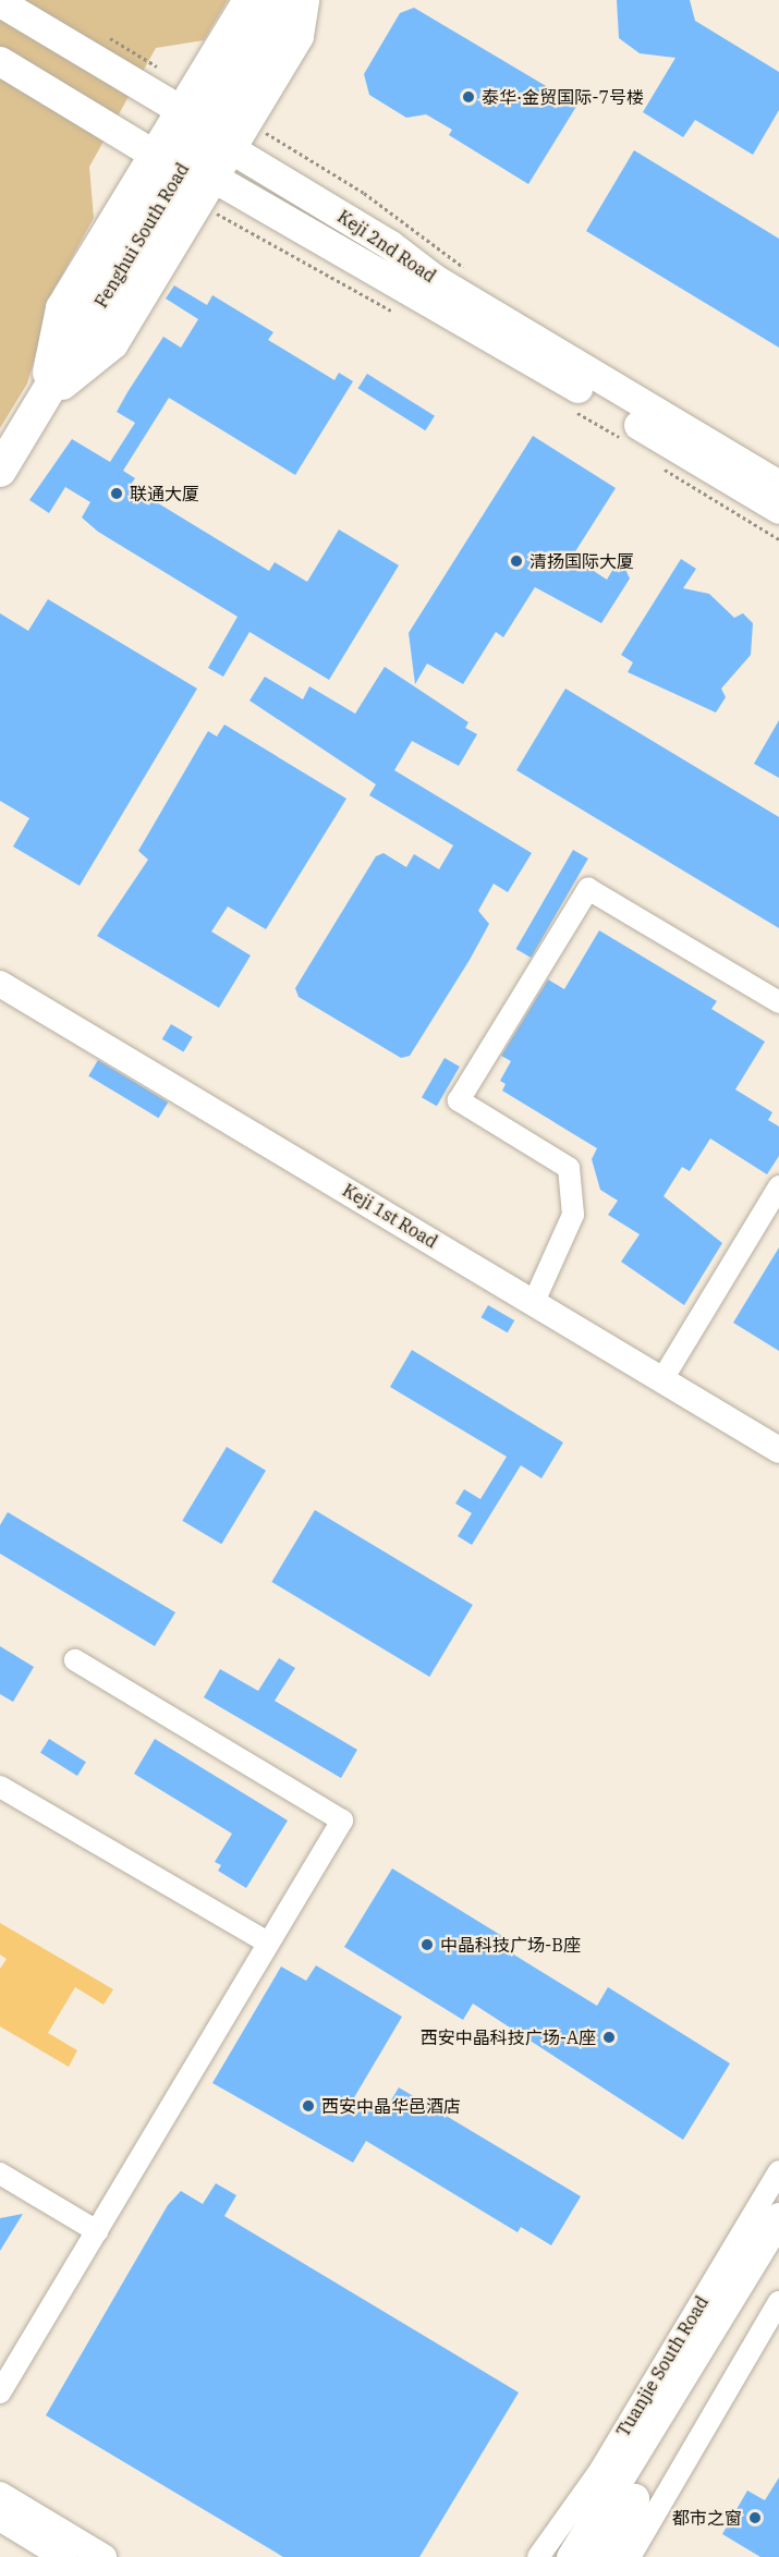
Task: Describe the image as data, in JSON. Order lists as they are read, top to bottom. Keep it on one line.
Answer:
{"streets":{"main road":["Fenghui South Road","Keji 2nd Road","Tuanjie South Road"],"street":["Keji 1st Road"]},"crossings":[["Fenghui South Road","Keji 2nd Road"]],"places":["泰华·金贸国际-7号楼","联通大厦","清扬国际大厦","中晶科技广场-B座","西安中晶科技广场-A座","西安中晶华邑酒店","都市之窗"]}
